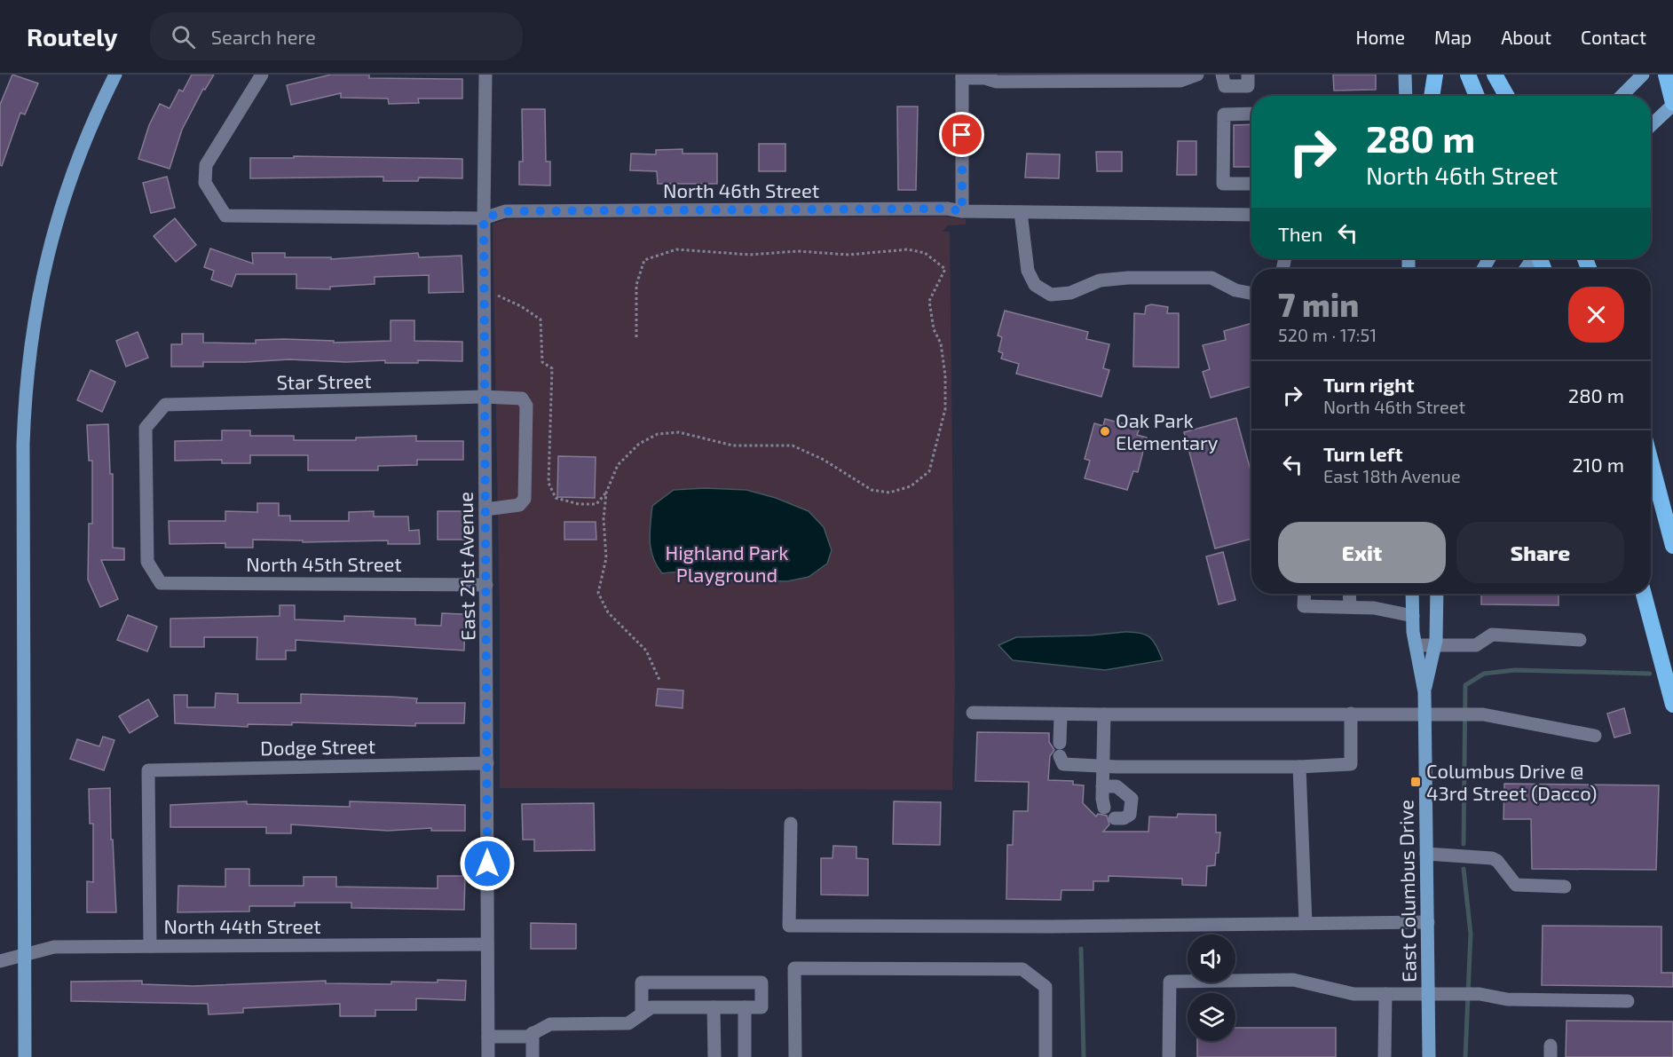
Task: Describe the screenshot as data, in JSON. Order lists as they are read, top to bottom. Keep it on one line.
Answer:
{"streets":{"main road":["East Columbus Drive"],"street":["North 46th Street","Star Street","North 45th Street","East 21st Avenue","Dodge Street","North 44th Street"]},"crossings":[["North 46th Street","East 21st Avenue"],["Star Street","North 45th Street"],["Star Street","East 21st Avenue"],["North 45th Street","East 21st Avenue"],["East 21st Avenue","Dodge Street"],["East 21st Avenue","North 44th Street"],["Dodge Street","North 44th Street"]],"parks":["Highland Park Playground"],"places":{"other":["Oak Park Elementary"],"transit":["Columbus Drive @ 43rd Street (Dacco)"]},"page":{"header":"Routely","search":"Search here","nav":["Home","Map","About","Contact"],"turn":["280 m","North 46th Street"],"then":"Then","heading":["7 min","520 m · 17:51"],"list":[{"name":"Turn right","note":"North 46th Street","value":"280 m"},{"name":"Turn left","note":"East 18th Avenue","value":"210 m"}],"buttons":["Exit","Share"]}}
